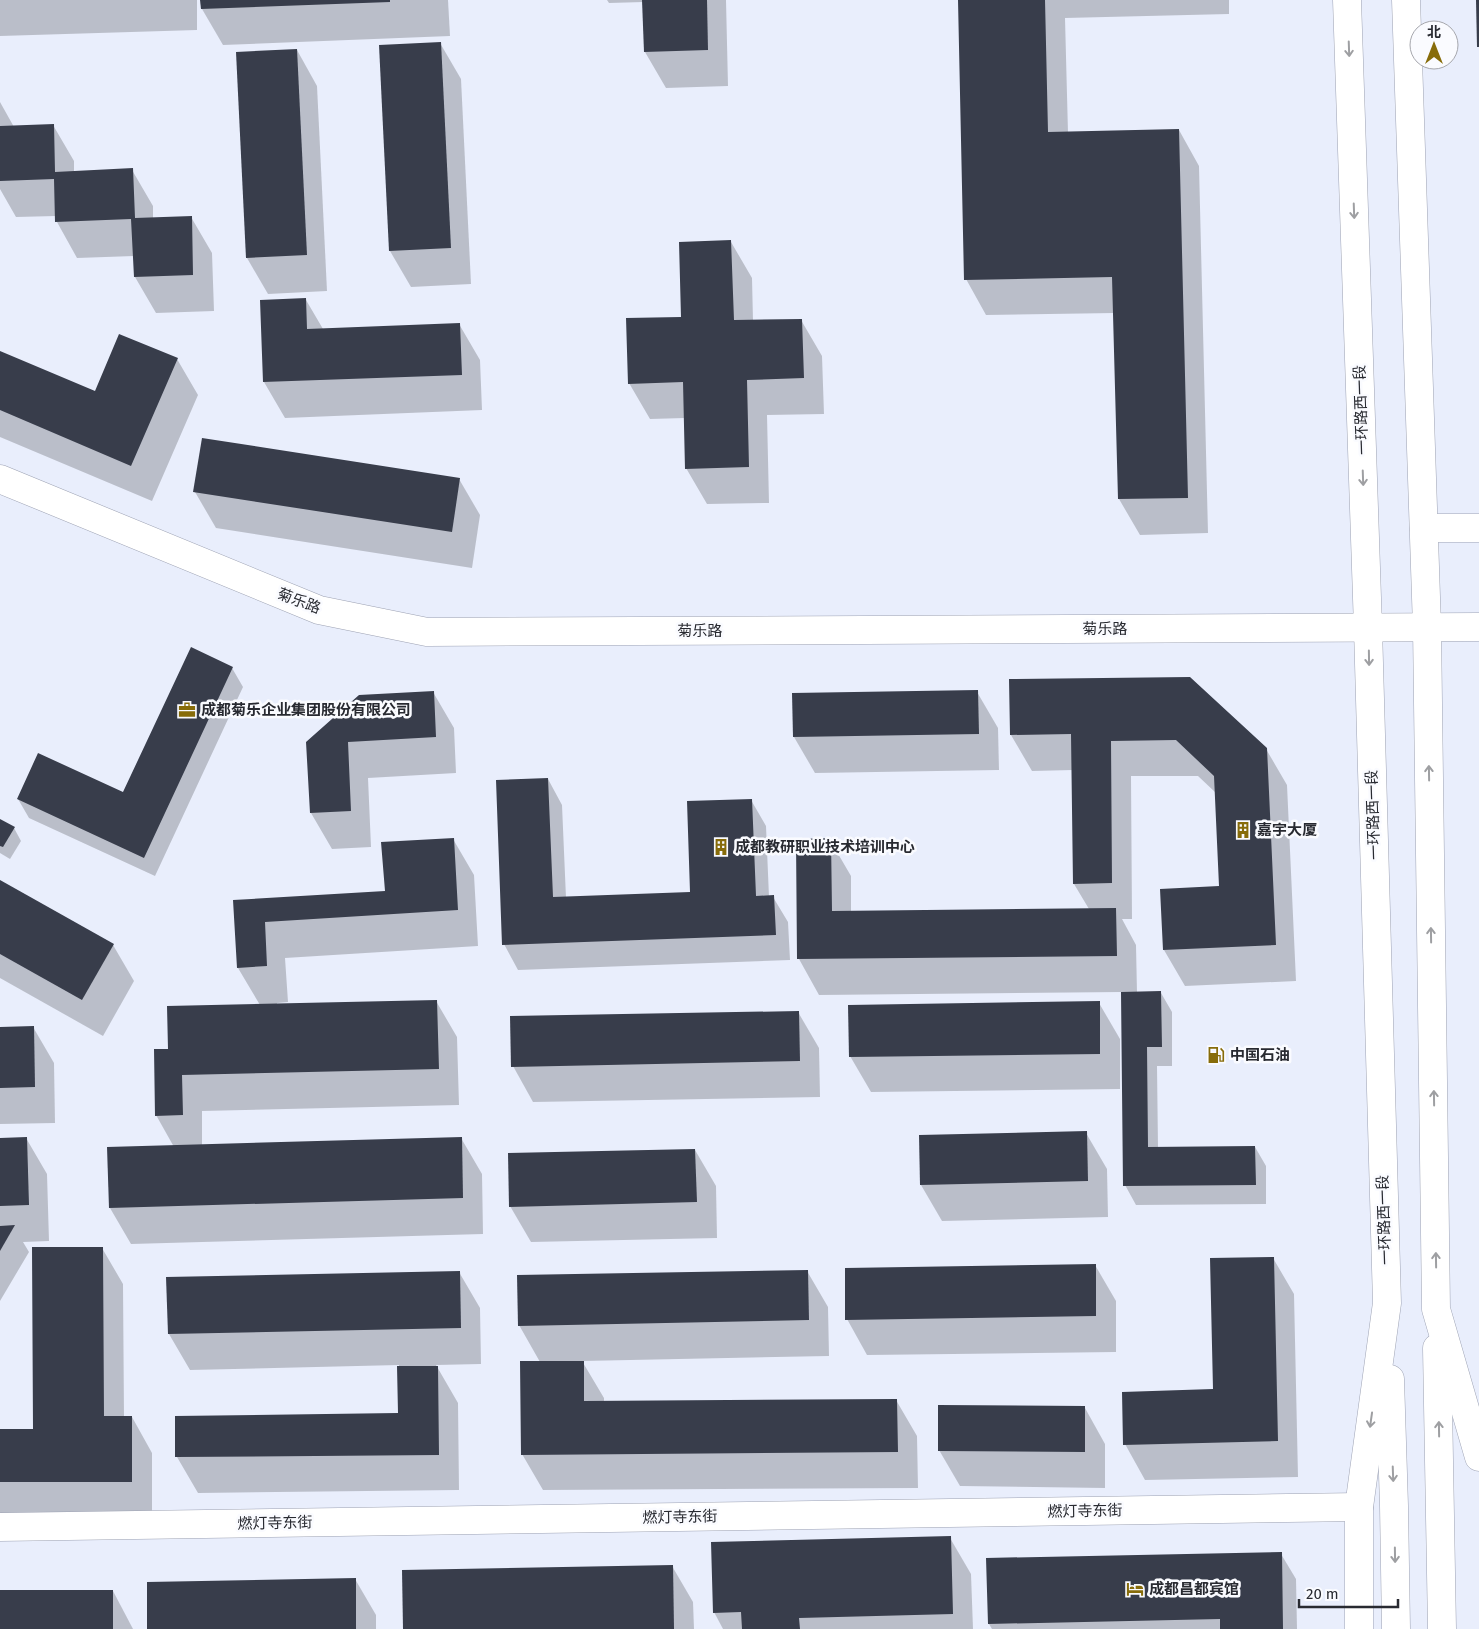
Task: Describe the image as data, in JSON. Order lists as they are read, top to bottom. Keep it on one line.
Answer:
{"streets":{"main road":["一环路西一段","菊乐路","燃灯寺东街"]},"crossings":[["一环路西一段","菊乐路"],["一环路西一段","燃灯寺东街"]],"places":{"office":["成都菊乐企业集团股份有限公司"],"building":["嘉宇大厦","成都教研职业技术培训中心"],"fuel station":["中国石油"],"hotel":["成都昌都宾馆"]},"scale_bar":"20 m","north":"top"}
